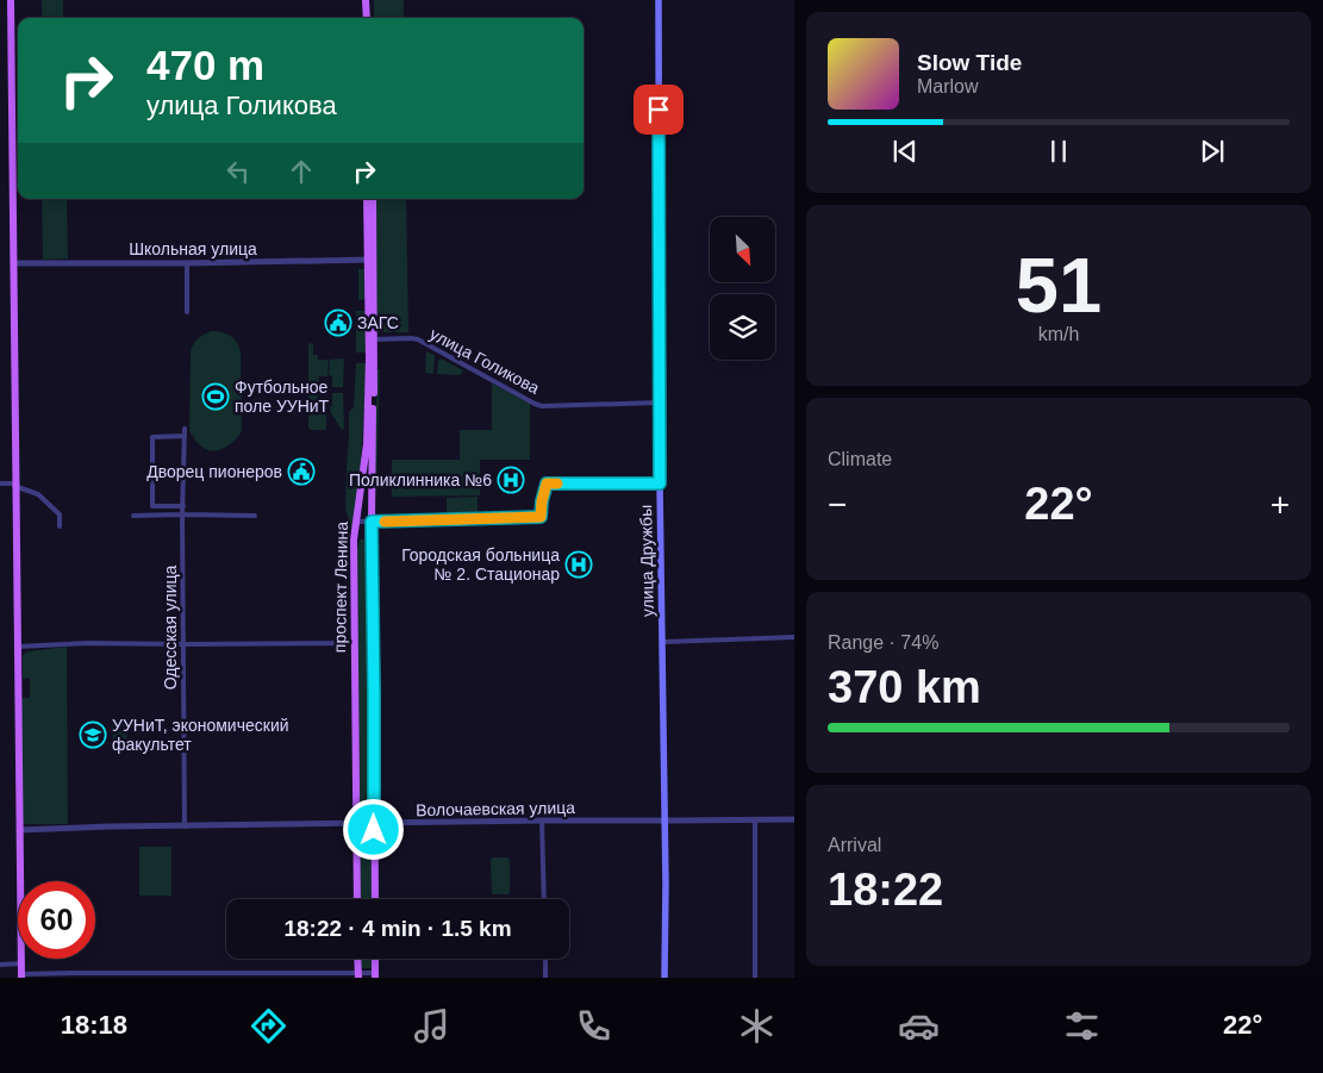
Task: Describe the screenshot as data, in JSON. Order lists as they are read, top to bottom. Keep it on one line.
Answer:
{"streets":{"main road":["улица Дружбы","проспект Ленина"],"street":["Школьная улица","улица Голикова","Одесская улица","Волочаевская улица"]},"crossings":[["Школьная улица","проспект Ленина"],["улица Голикова","улица Дружбы"],["улица Голикова","проспект Ленина"],["улица Дружбы","Волочаевская улица"],["проспект Ленина","Волочаевская улица"],["Одесская улица","Волочаевская улица"]],"places":{"public building":["ЗАГС","Дворец пионеров"],"sports":["Футбольное поле УУНиТ"],"hospital":["Поликлинника №6","Городская больница № 2. Стационар"],"school or university":["УУНиТ, экономический факультет"]},"north":"bottom right","page":{"turn":["470 m","улица Голикова"],"song":["Slow Tide","Marlow"],"tile":[["51","km/h"],"Climate",["Range · 74%","370 km"],["Arrival","18:22"]],"heat":["−","22°","+"],"limit":"60","trip":"18:22 · 4 min · 1.5 km","tabs":["18:18","22°"]}}
